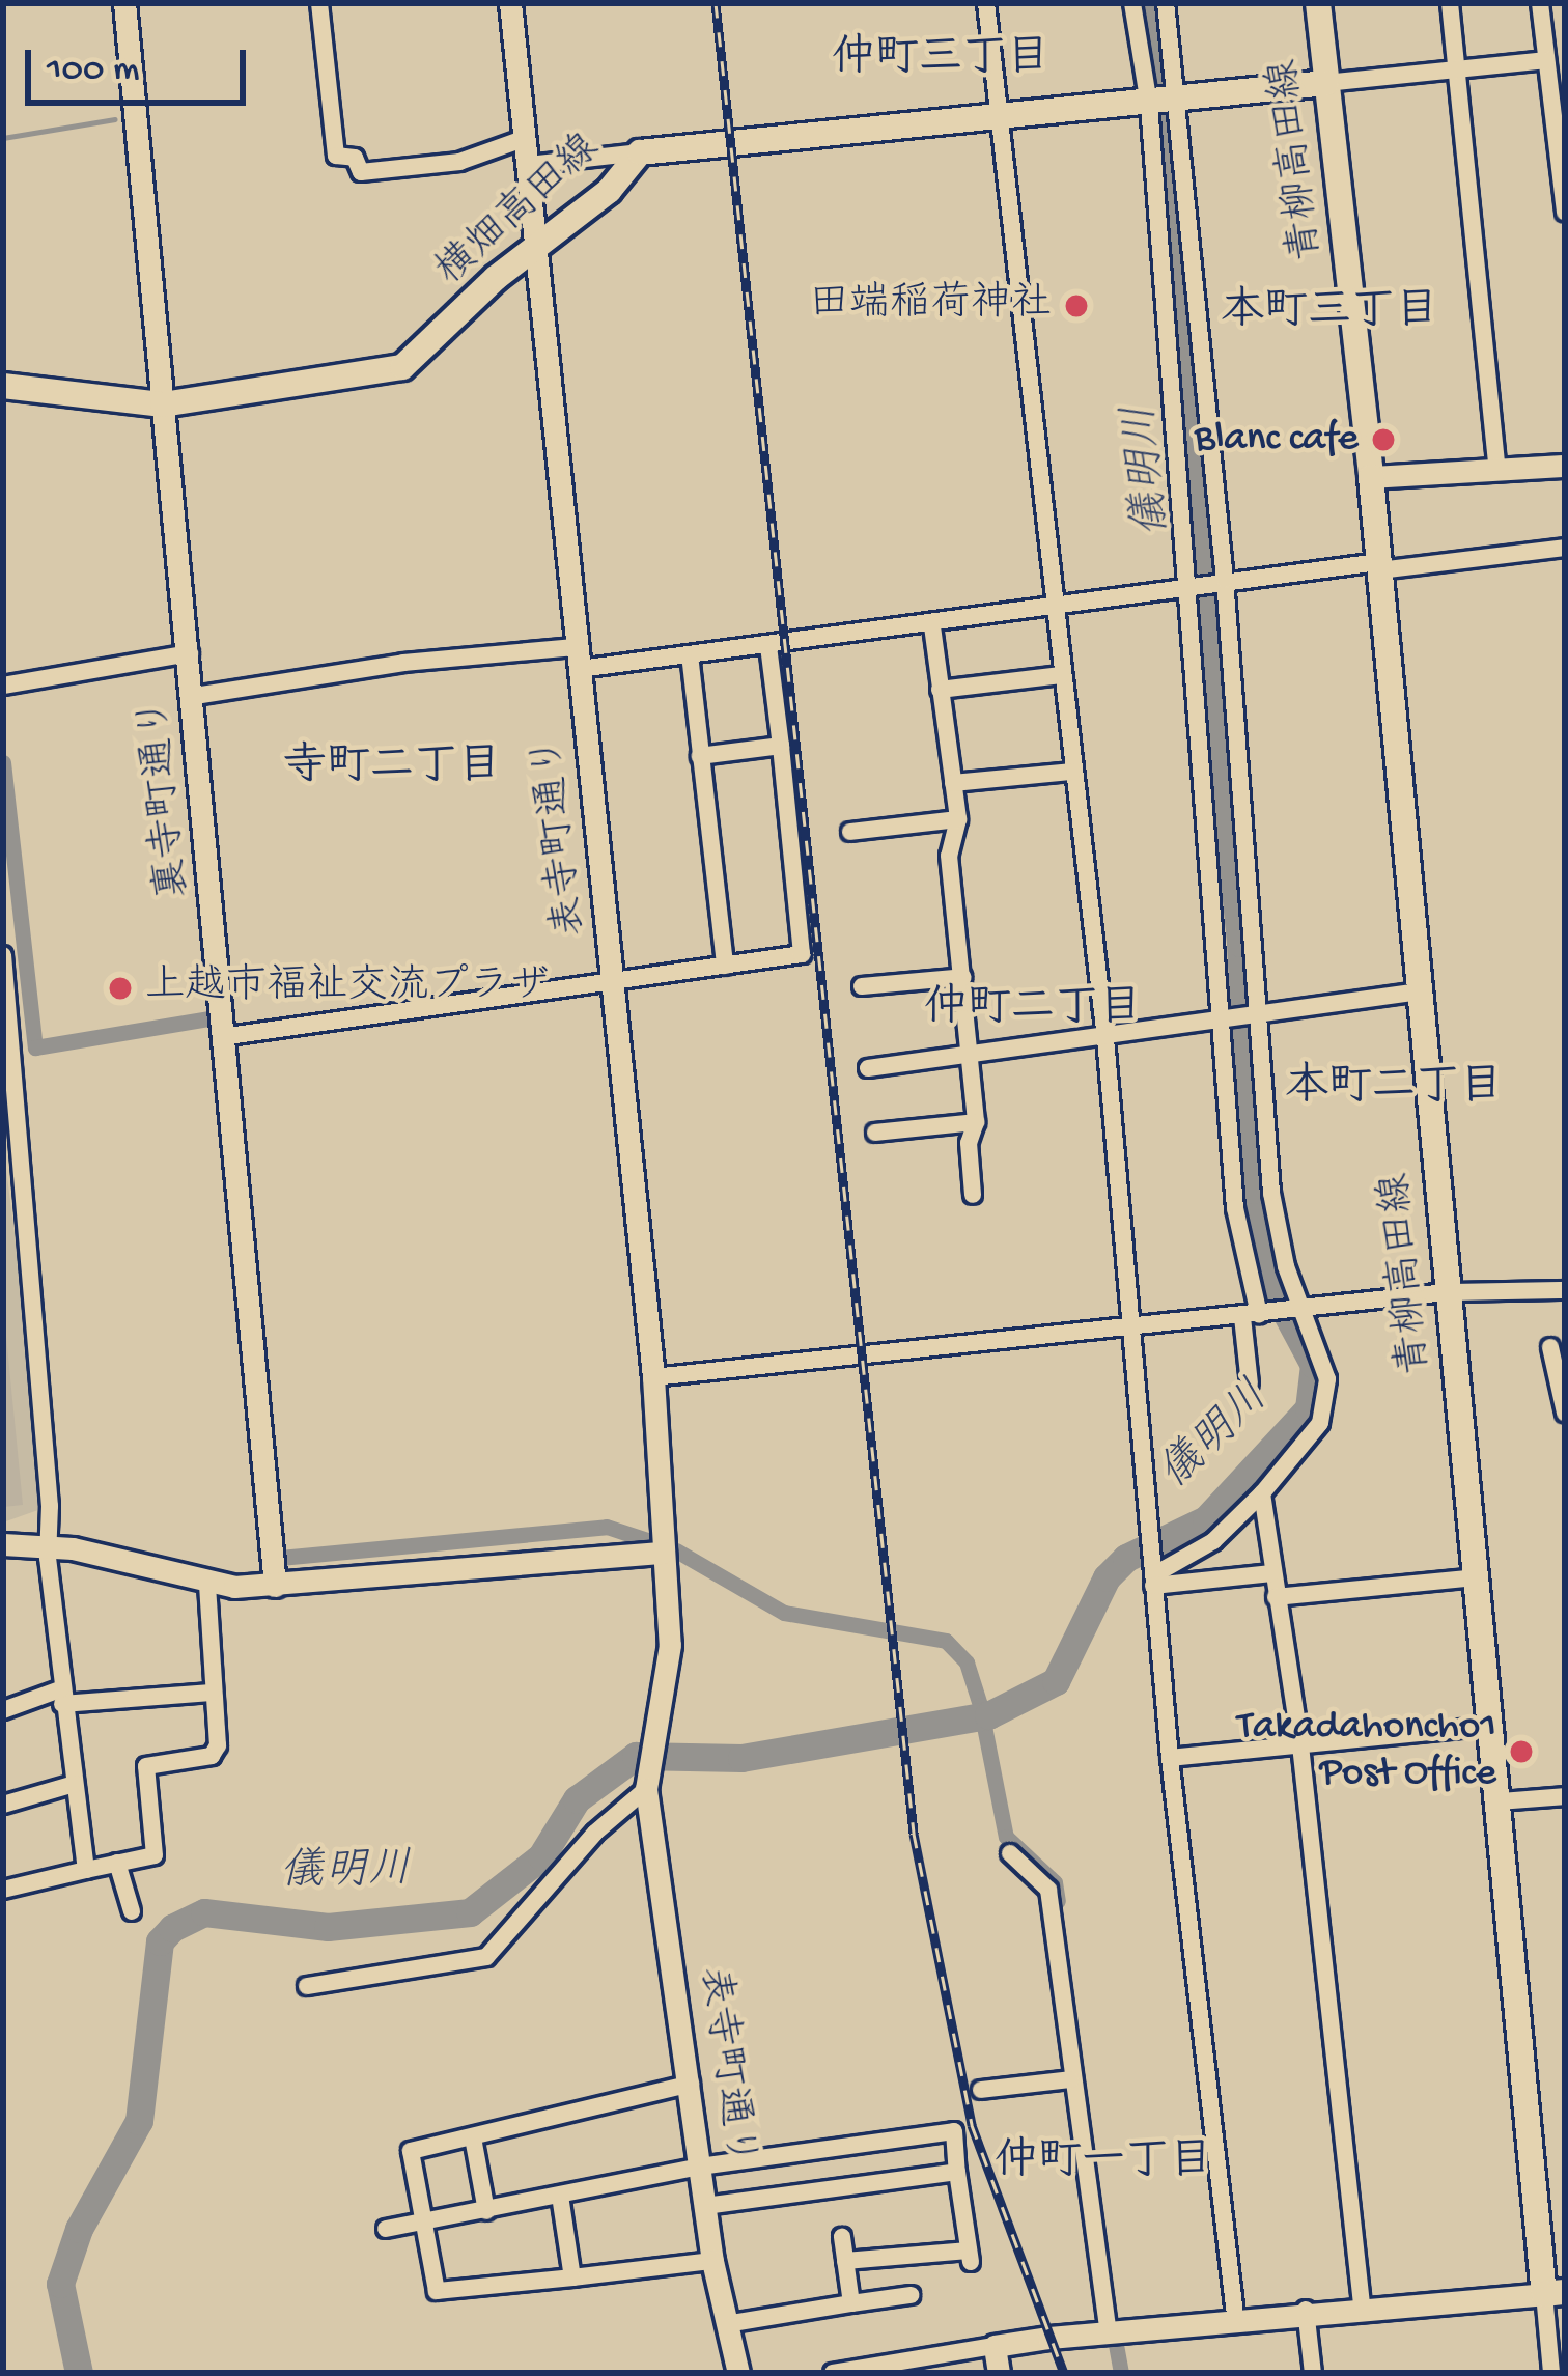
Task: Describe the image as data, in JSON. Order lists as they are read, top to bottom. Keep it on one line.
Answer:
{"streets":{"main road":["青柳高田線","横畑高田線"],"street":["裏寺町通り","表寺町通り"]},"crossings":[["青柳高田線","横畑高田線"],["横畑高田線","裏寺町通り"],["横畑高田線","表寺町通り"]],"districts":["仲町三丁目","本町三丁目","寺町二丁目","仲町二丁目","本町二丁目","仲町一丁目"],"water":["儀明川"],"places":["田端稲荷神社","Blanc cafe","上越市福祉交流プラザ","Takadahoncho1 Post Office"],"scale_bar":"100 m"}
